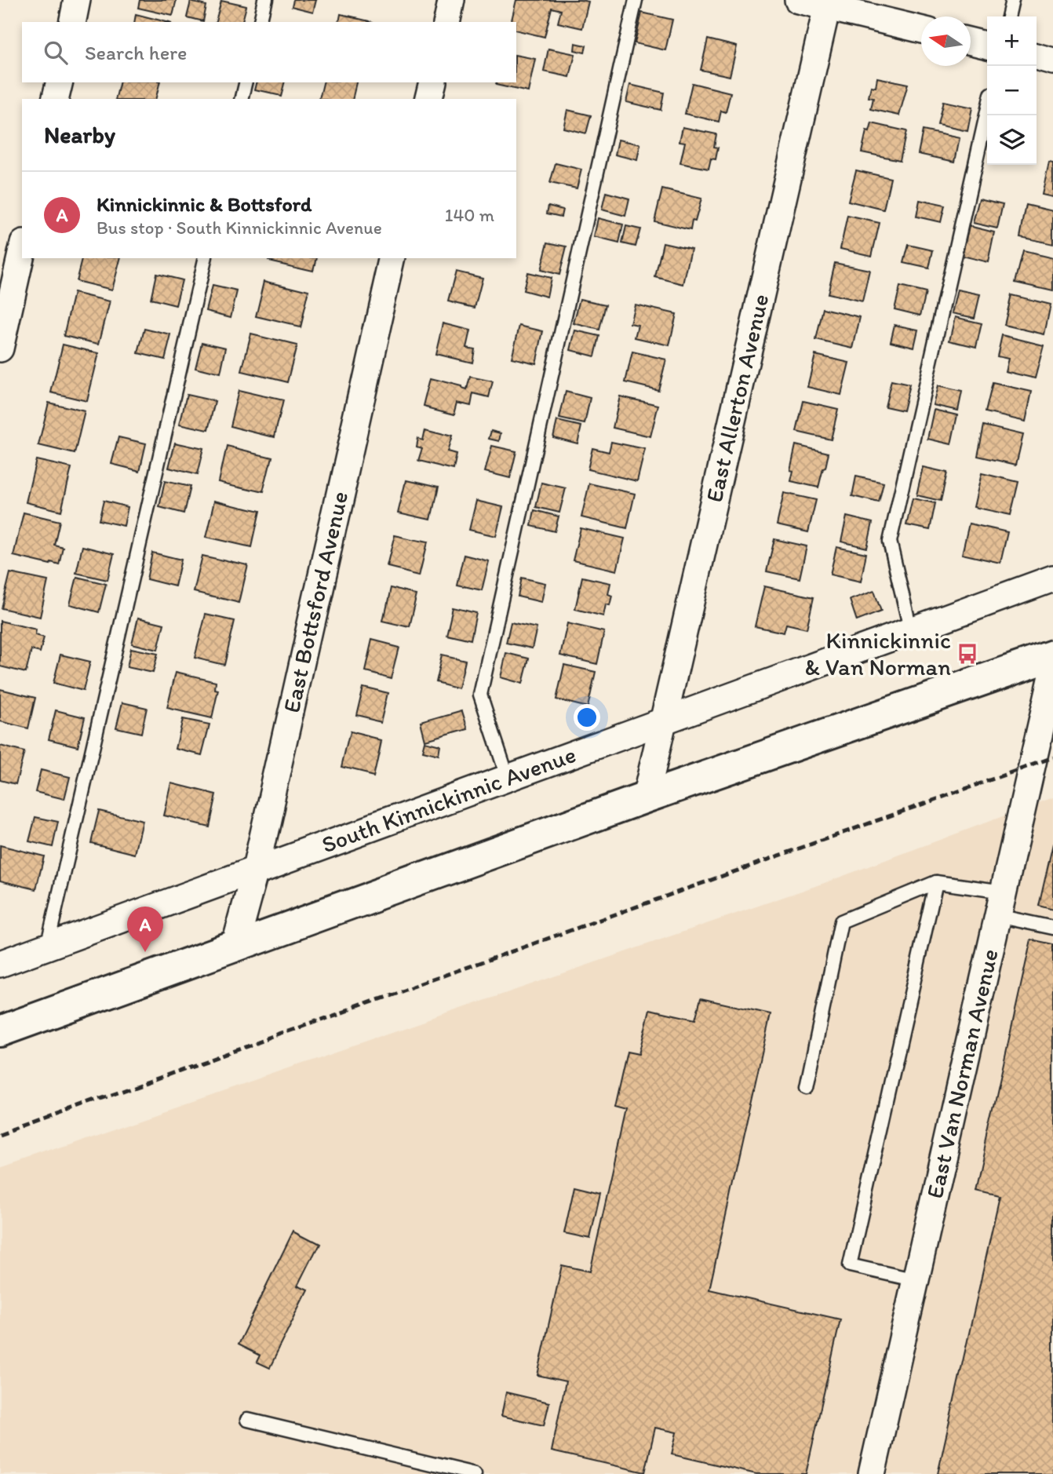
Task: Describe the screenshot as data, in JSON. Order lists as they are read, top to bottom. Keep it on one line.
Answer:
{"streets":{"street":["East Allerton Avenue","East Bottsford Avenue","South Kinnickinnic Avenue","East Van Norman Avenue"]},"crossings":[["East Allerton Avenue","South Kinnickinnic Avenue"],["East Bottsford Avenue","South Kinnickinnic Avenue"]],"places":{"bus stop":["Kinnickinnic & Van Norman"]},"north":"left","page":{"map_buttons":["+","−"],"search":"Search here","heading":"Nearby","list":[{"mark":"A","name":"Kinnickinnic & Bottsford","note":"Bus stop · South Kinnickinnic Avenue","value":"140 m"}],"pins":"A"}}
